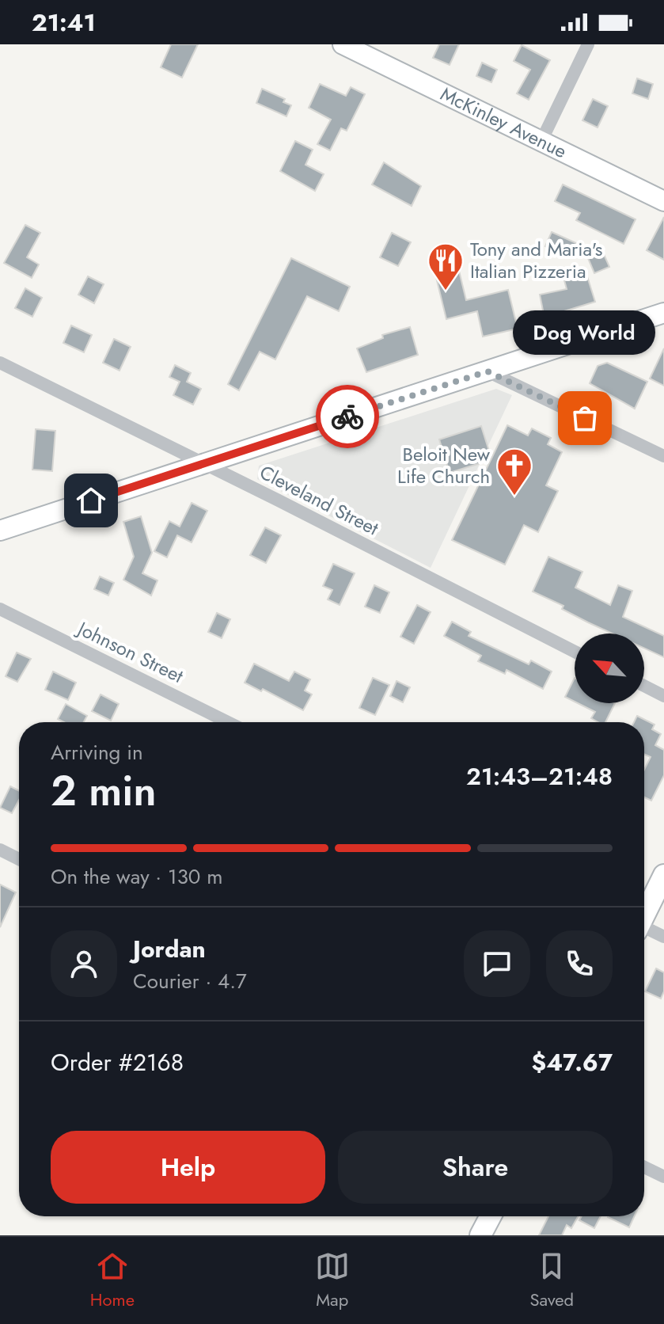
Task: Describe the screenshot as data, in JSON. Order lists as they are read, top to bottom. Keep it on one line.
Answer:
{"streets":{"main road":["McKinley Avenue"],"street":["Cleveland Street","Johnson Street"]},"places":{"restaurant":["Tony and Maria's Italian Pizzeria"],"other":["Dog World"],"church":["Beloit New Life Church"]},"north":"top left","page":{"status":"21:41","bubble":"Dog World","heading":["2 min","Arriving in","21:43–21:48"],"panel":["Jordan","Courier · 4.7","Order #2168","$47.67"],"bar":"On the way · 130 m","buttons":["Help","Share"],"tabs":["Home","Map","Saved"]}}
